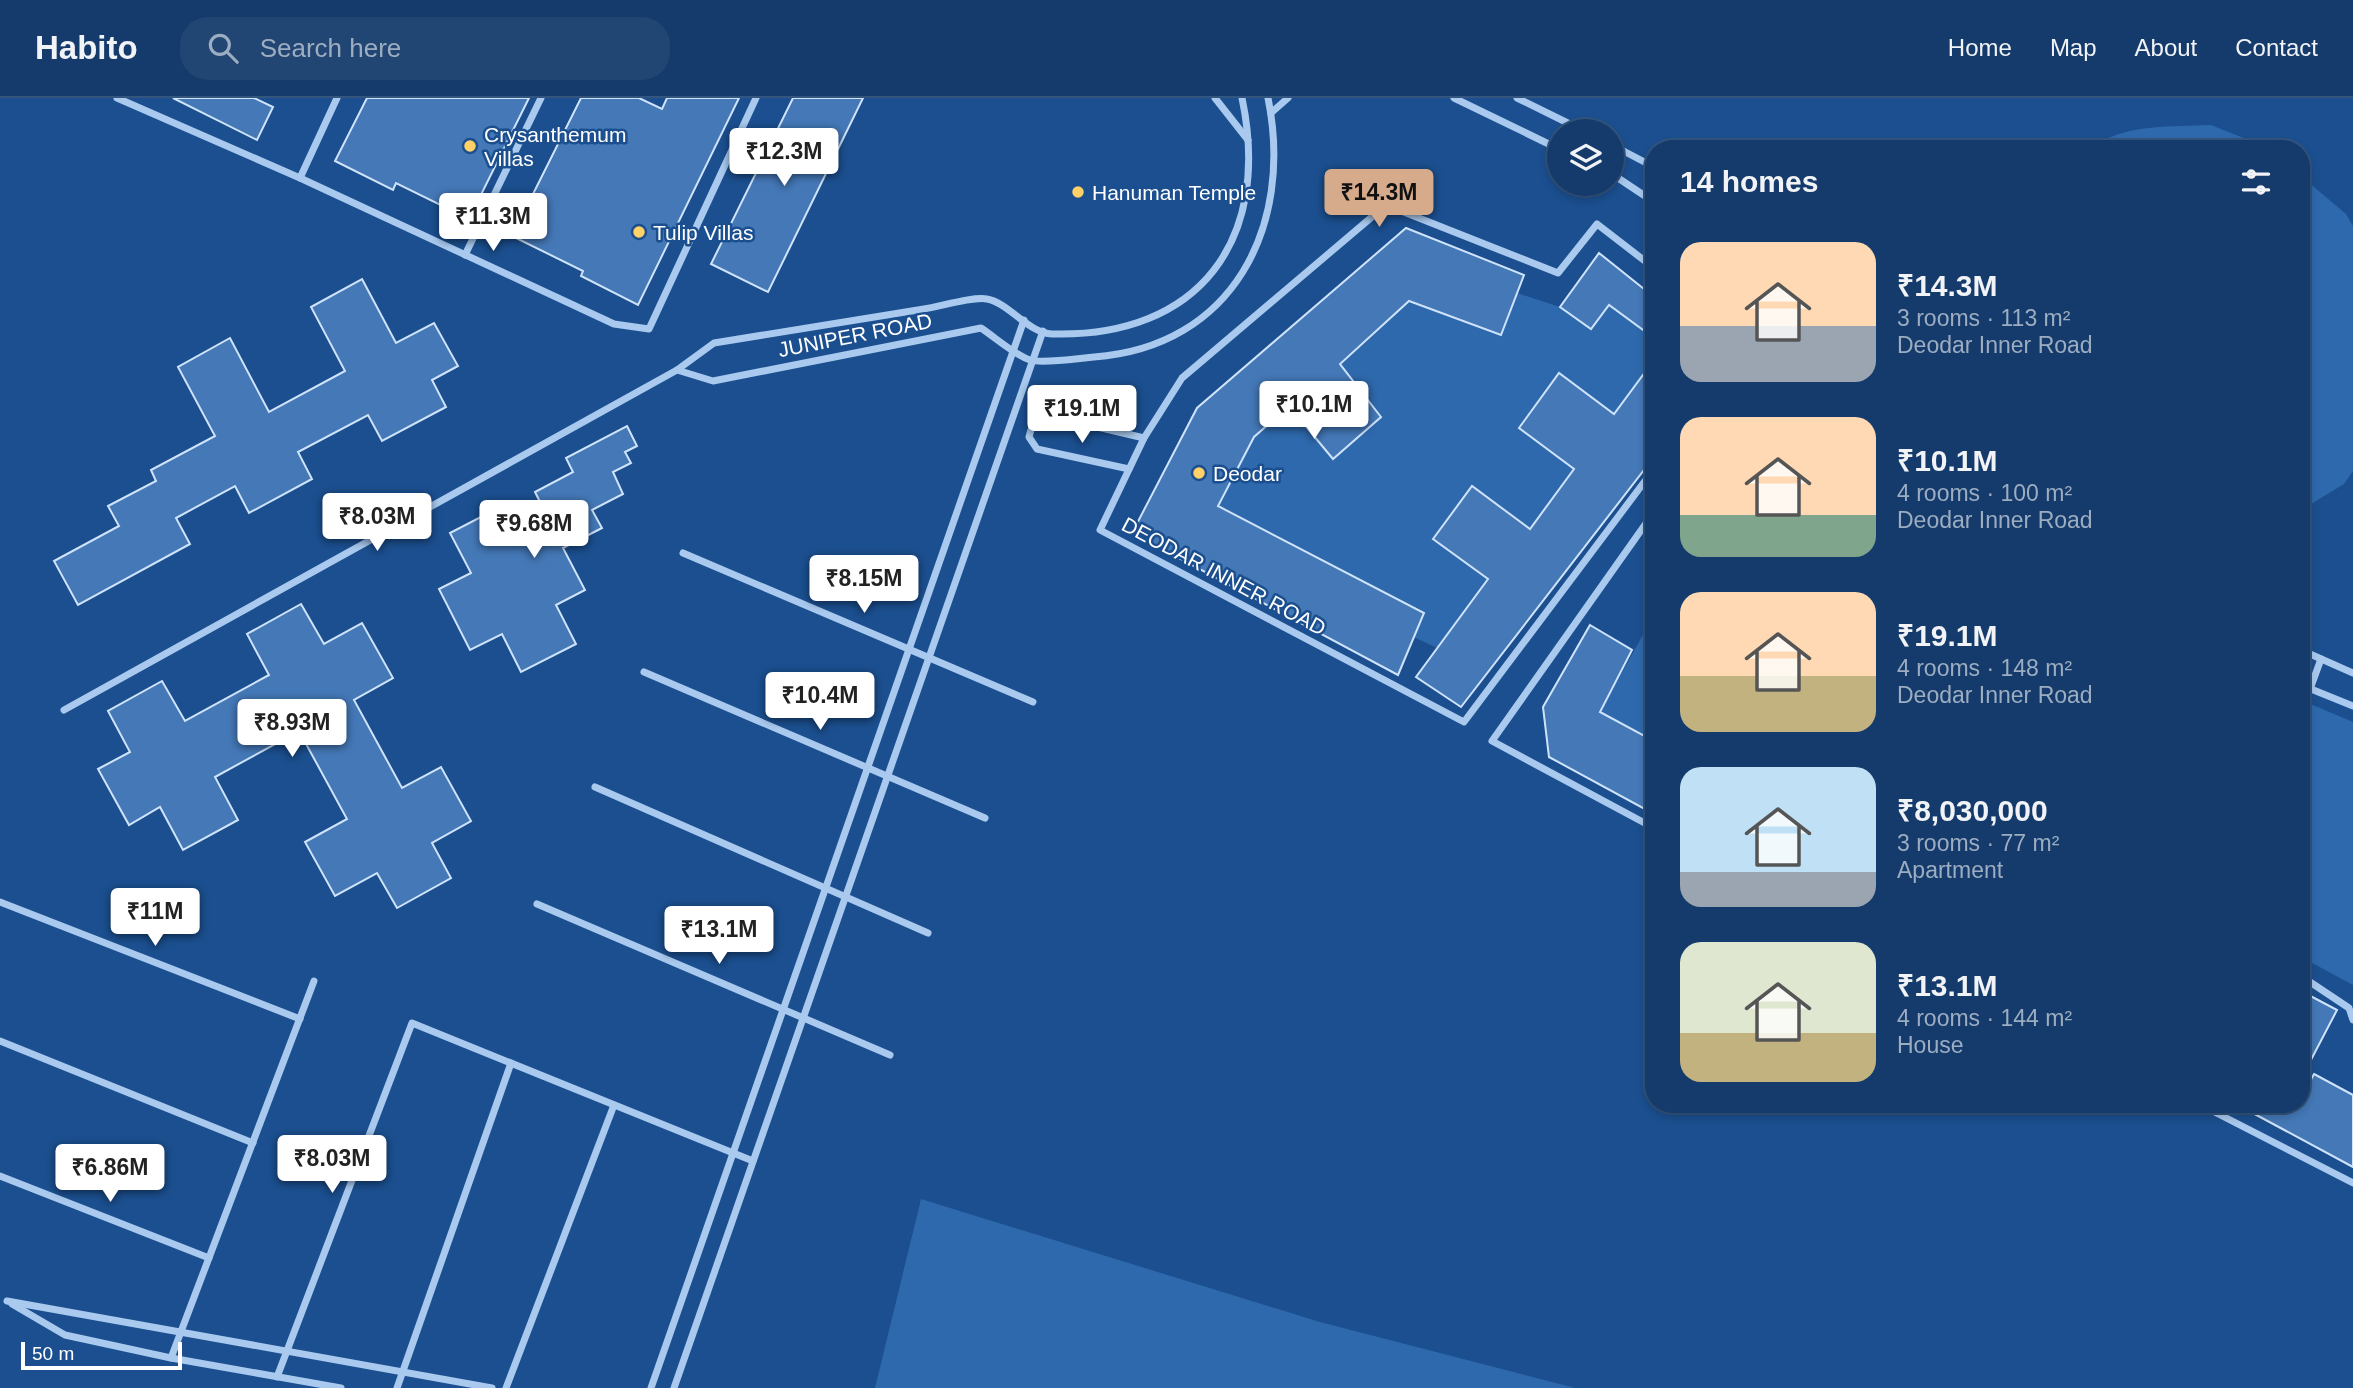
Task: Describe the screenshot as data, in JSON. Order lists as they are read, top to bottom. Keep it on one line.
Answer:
{"streets":{"street":["JUNIPER ROAD","DEODAR INNER ROAD"]},"places":["Crysanthemum Villas","Hanuman Temple","Tulip Villas","Deodar"],"scale_bar":"50 m","page":{"header":"Habito","search":"Search here","nav":["Home","Map","About","Contact"],"price":["₹12.3M","₹14.3M","₹11.3M","₹10.1M","₹19.1M","₹8.03M","₹9.68M","₹8.15M","₹10.4M","₹8.93M","₹11M","₹13.1M","₹8.03M","₹6.86M"],"heading":"14 homes","list":[{"name":"₹14.3M","note":"3 rooms · 113 m² · Deodar Inner Road"},{"name":"₹10.1M","note":"4 rooms · 100 m² · Deodar Inner Road"},{"name":"₹19.1M","note":"4 rooms · 148 m² · Deodar Inner Road"},{"name":"₹8,030,000","note":"3 rooms · 77 m² · Apartment"},{"name":"₹13.1M","note":"4 rooms · 144 m² · House"}],"scale":"50 m"}}
